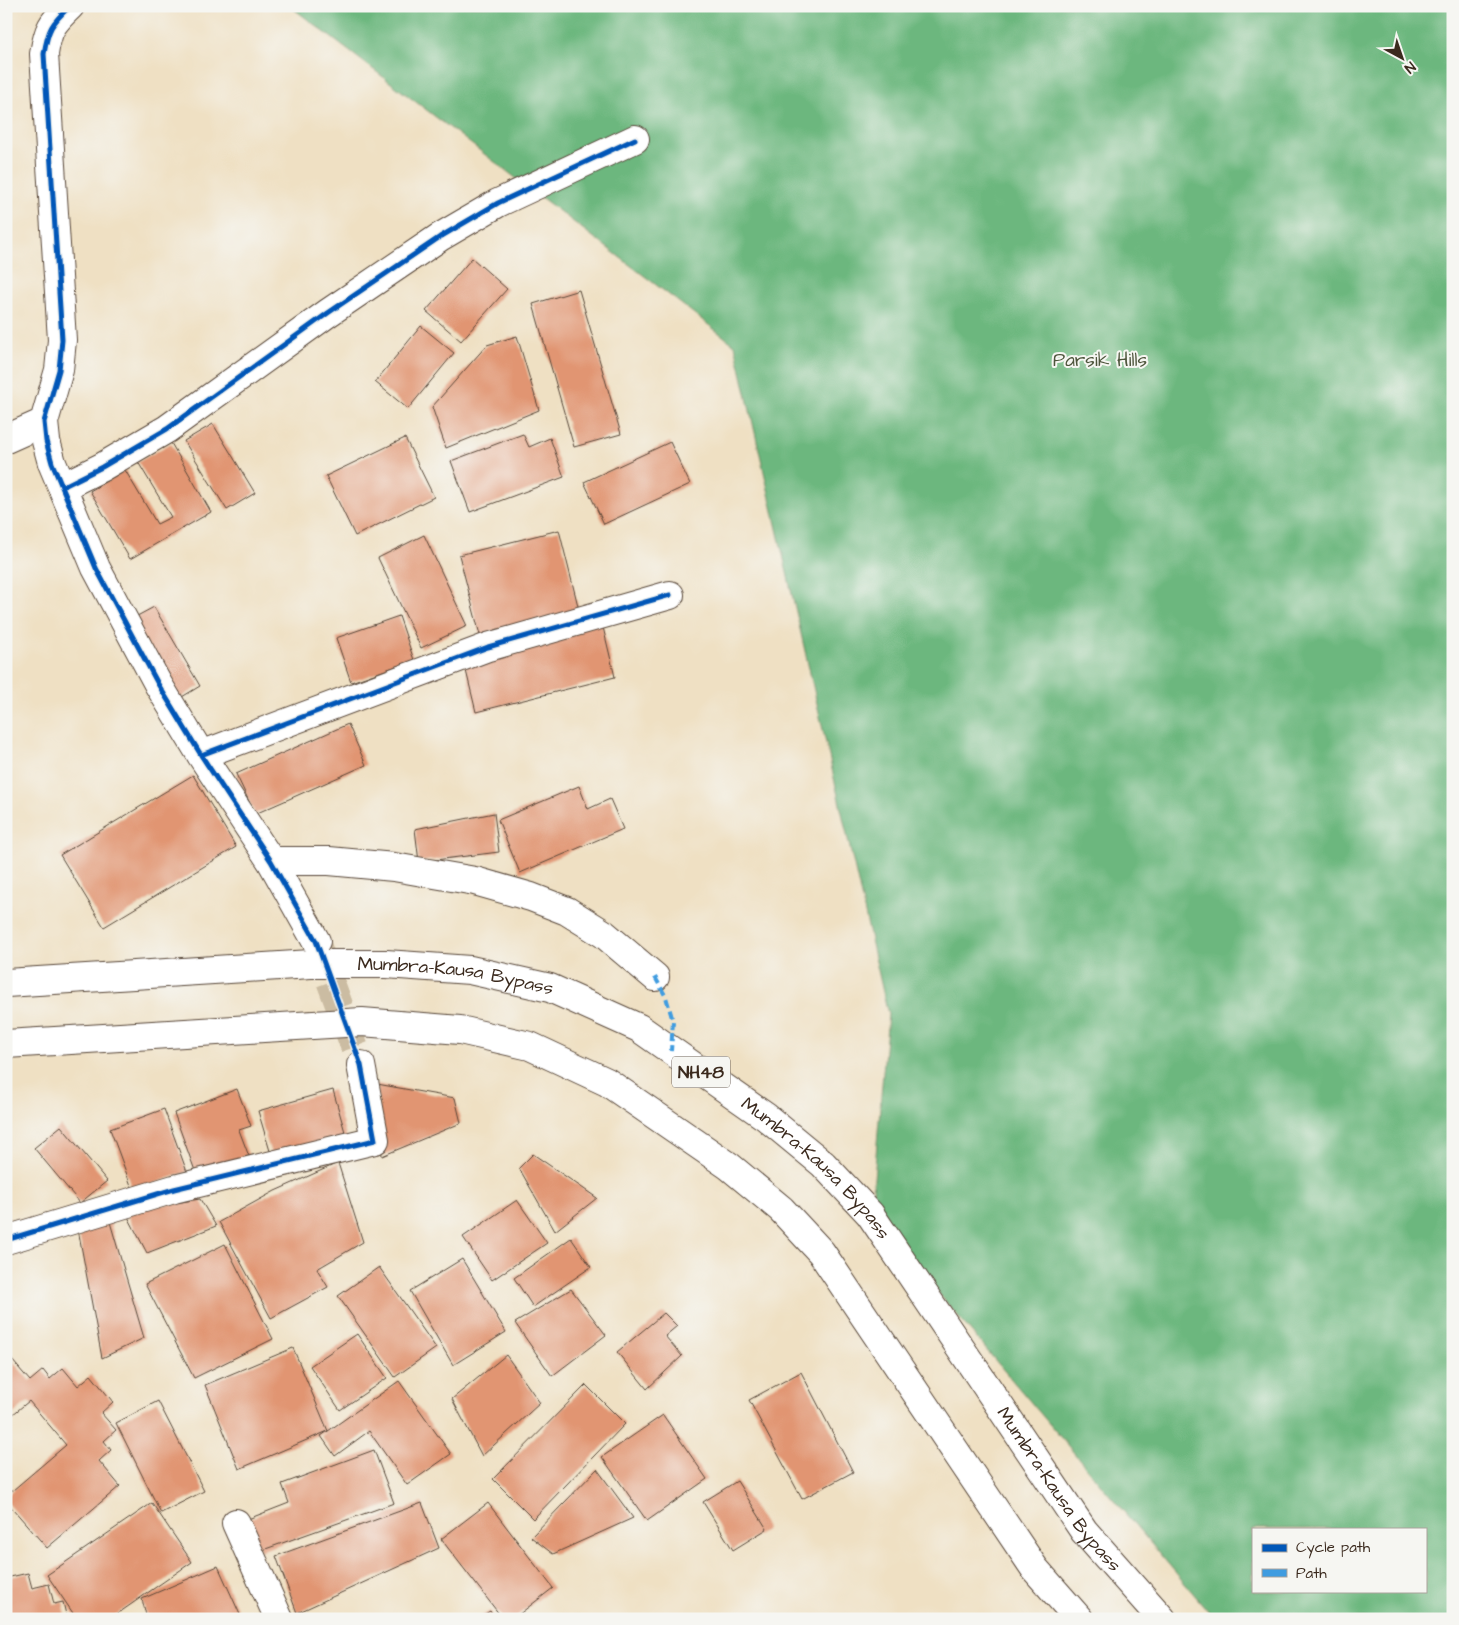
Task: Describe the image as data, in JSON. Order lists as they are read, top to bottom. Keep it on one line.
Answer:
{"streets":{"main road":["Mumbra-Kausa Bypass","NH48"]},"parks":["Parsik Hills"],"legend":["Cycle path","Path"],"north":"bottom right"}
